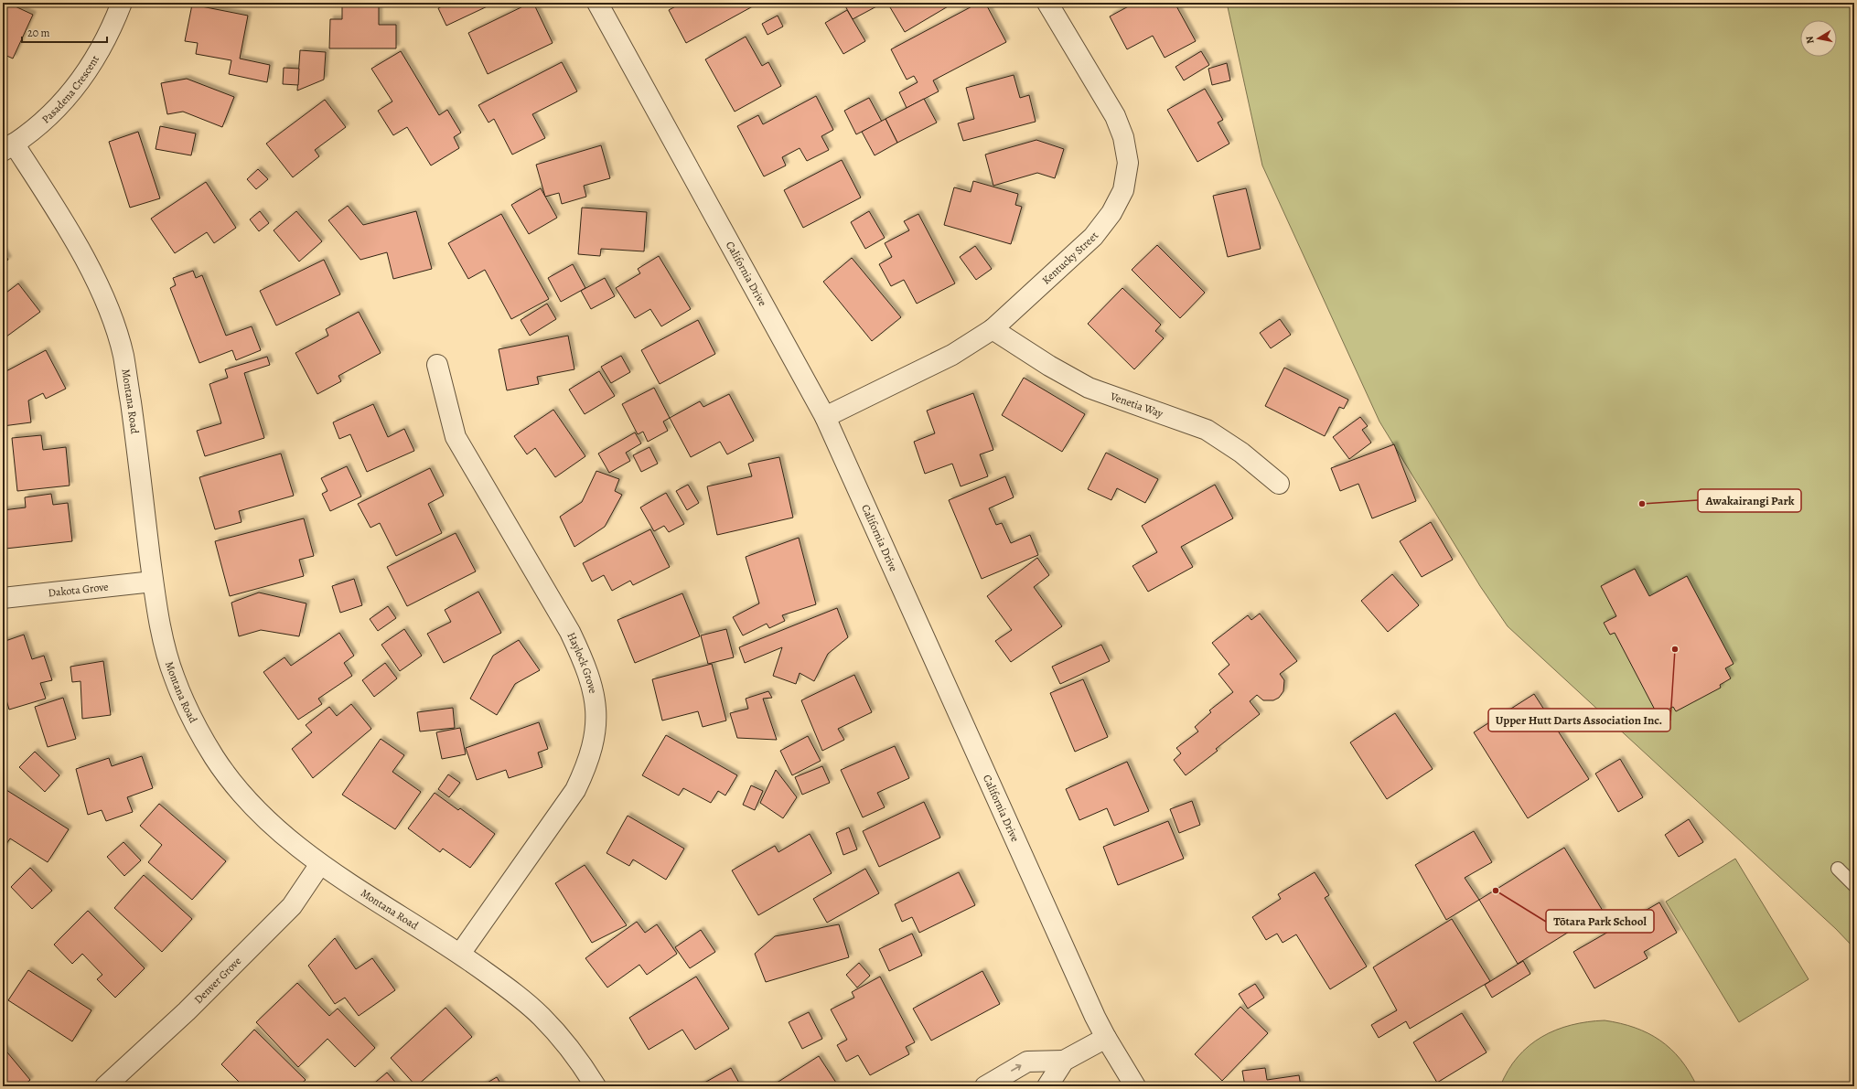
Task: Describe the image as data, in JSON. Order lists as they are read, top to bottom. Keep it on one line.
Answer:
{"streets":{"street":["Pasadena Crescent","Kentucky Street","California Drive","Montana Road","Venetia Way","Dakota Grove","Haylock Grove","Denver Grove"]},"crossings":[["Pasadena Crescent","Montana Road"],["Kentucky Street","California Drive"],["Kentucky Street","Venetia Way"],["Montana Road","Dakota Grove"],["Montana Road","Haylock Grove"],["Montana Road","Denver Grove"]],"places":["Awakairangi Park","Upper Hutt Darts Association Inc.","Tōtara Park School"],"scale_bar":"20 m","north":"left"}
